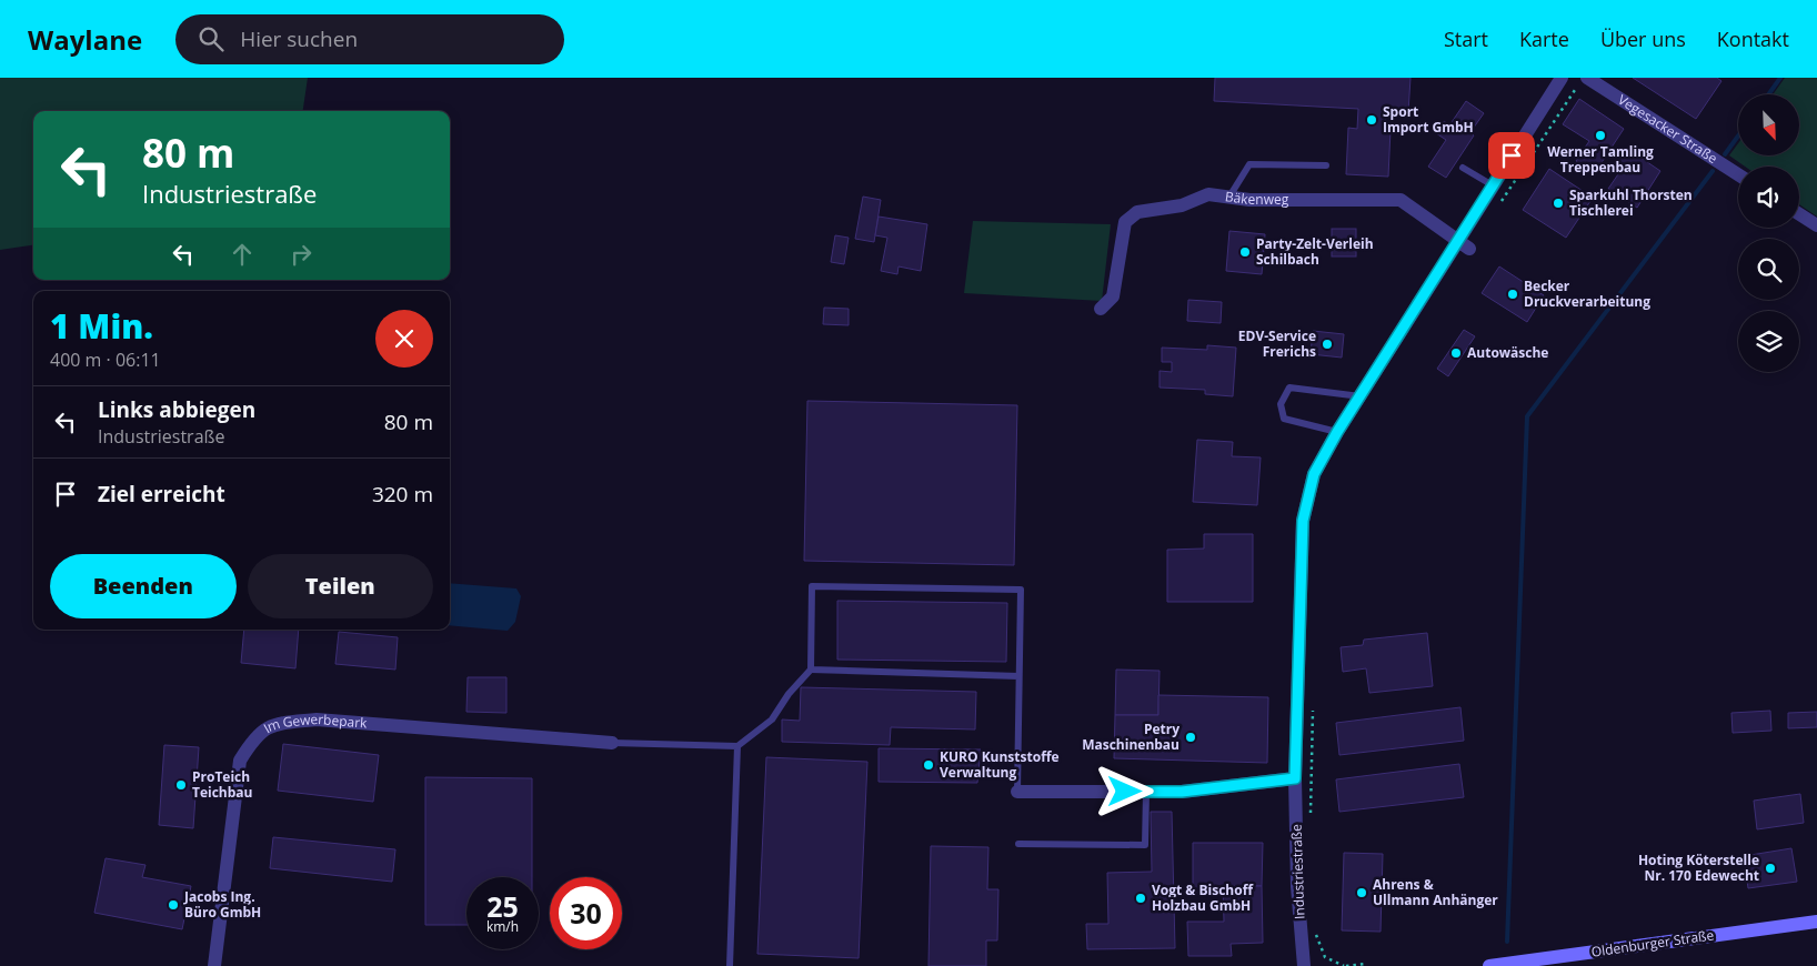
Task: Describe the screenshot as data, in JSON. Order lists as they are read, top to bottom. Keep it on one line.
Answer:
{"streets":{"main road":["Oldenburger Straße"],"street":["Vegesacker Straße","Bäkenweg","Im Gewerbepark","Industriestraße"]},"crossings":[["Bäkenweg","Industriestraße"]],"places":["Sport Import GmbH","Werner Tamling Treppenbau","Sparkuhl Thorsten Tischlerei","Party-Zelt-Verleih Schilbach","Becker Druckverarbeitung","EDV-Service Frerichs","Autowäsche","Petry Maschinenbau","KURO Kunststoffe Verwaltung","ProTeich Teichbau","Hoting Köterstelle Nr. 170 Edewecht","Ahrens & Ullmann Anhänger","Vogt & Bischoff Holzbau GmbH","Jacobs Ing. Büro GmbH"],"north":"bottom right","page":{"header":"Waylane","search":"Hier suchen","nav":["Start","Karte","Über uns","Kontakt"],"turn":["80 m","Industriestraße"],"heading":["1 Min.","400 m · 06:11"],"list":[{"name":"Links abbiegen","note":"Industriestraße","value":"80 m"},{"name":"Ziel erreicht","value":"320 m"}],"buttons":["Beenden","Teilen"],"speed":"25 km/h","limit":"30"}}
